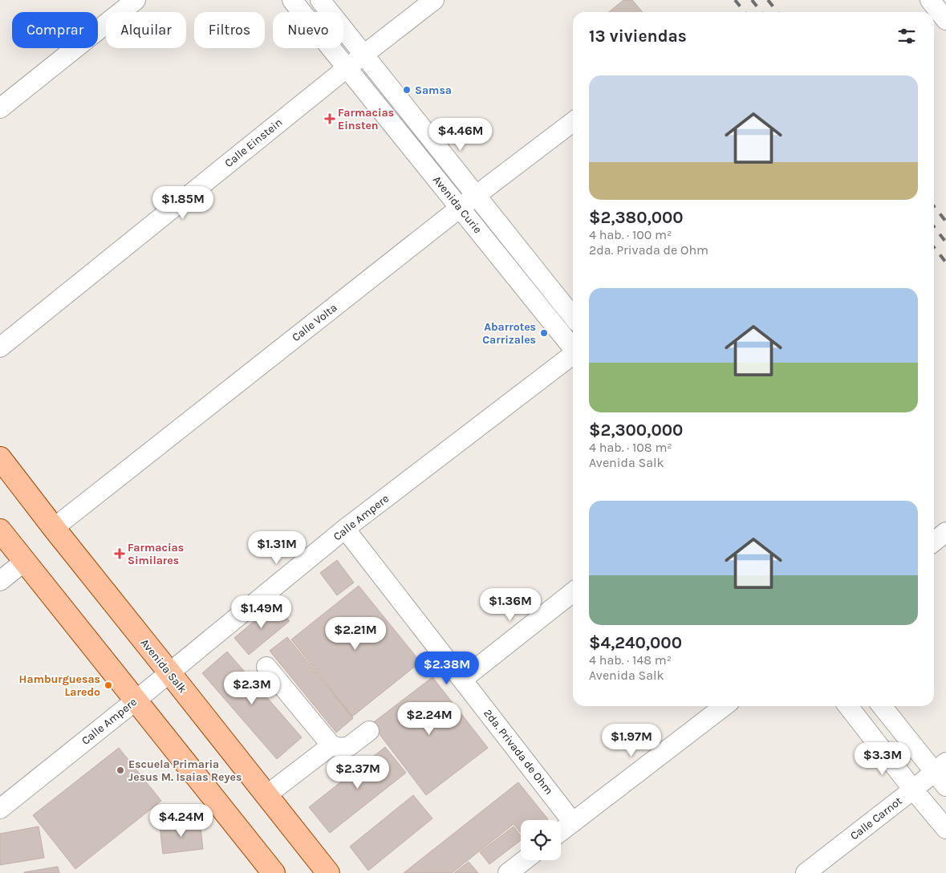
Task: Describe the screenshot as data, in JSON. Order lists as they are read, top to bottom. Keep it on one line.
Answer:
{"streets":{"main road":["Avenida Salk"],"street":["Calle Einstein","Avenida Curie","Calle Volta","Calle Ampere","2da. Privada de Ohm","Calle Carnot"]},"crossings":[["Calle Einstein","Avenida Curie"],["Avenida Curie","Calle Volta"],["Calle Volta","Avenida Salk"],["Calle Ampere","Avenida Salk"],["Calle Ampere","2da. Privada de Ohm"]],"places":{"other":["Samsa","Abarrotes Carrizales","Hamburguesas Laredo","Escuela Primaria Jesus M. Isaias Reyes"],"health":["Farmacias Einsten","Farmacias Similares"]},"page":{"chip":["Comprar","Alquilar","Filtros","Nuevo"],"heading":"13 viviendas","list":[{"name":"$2,380,000","note":"4 hab. · 100 m² · 2da. Privada de Ohm"},{"name":"$2,300,000","note":"4 hab. · 108 m² · Avenida Salk"},{"name":"$4,240,000","note":"4 hab. · 148 m² · Avenida Salk"}],"price":["$4.46M","$1.85M","$1.31M","$1.36M","$1.49M","$2.21M","$2.38M","$2.3M","$2.24M","$1.97M","$3.3M","$2.37M","$4.24M"]}}
